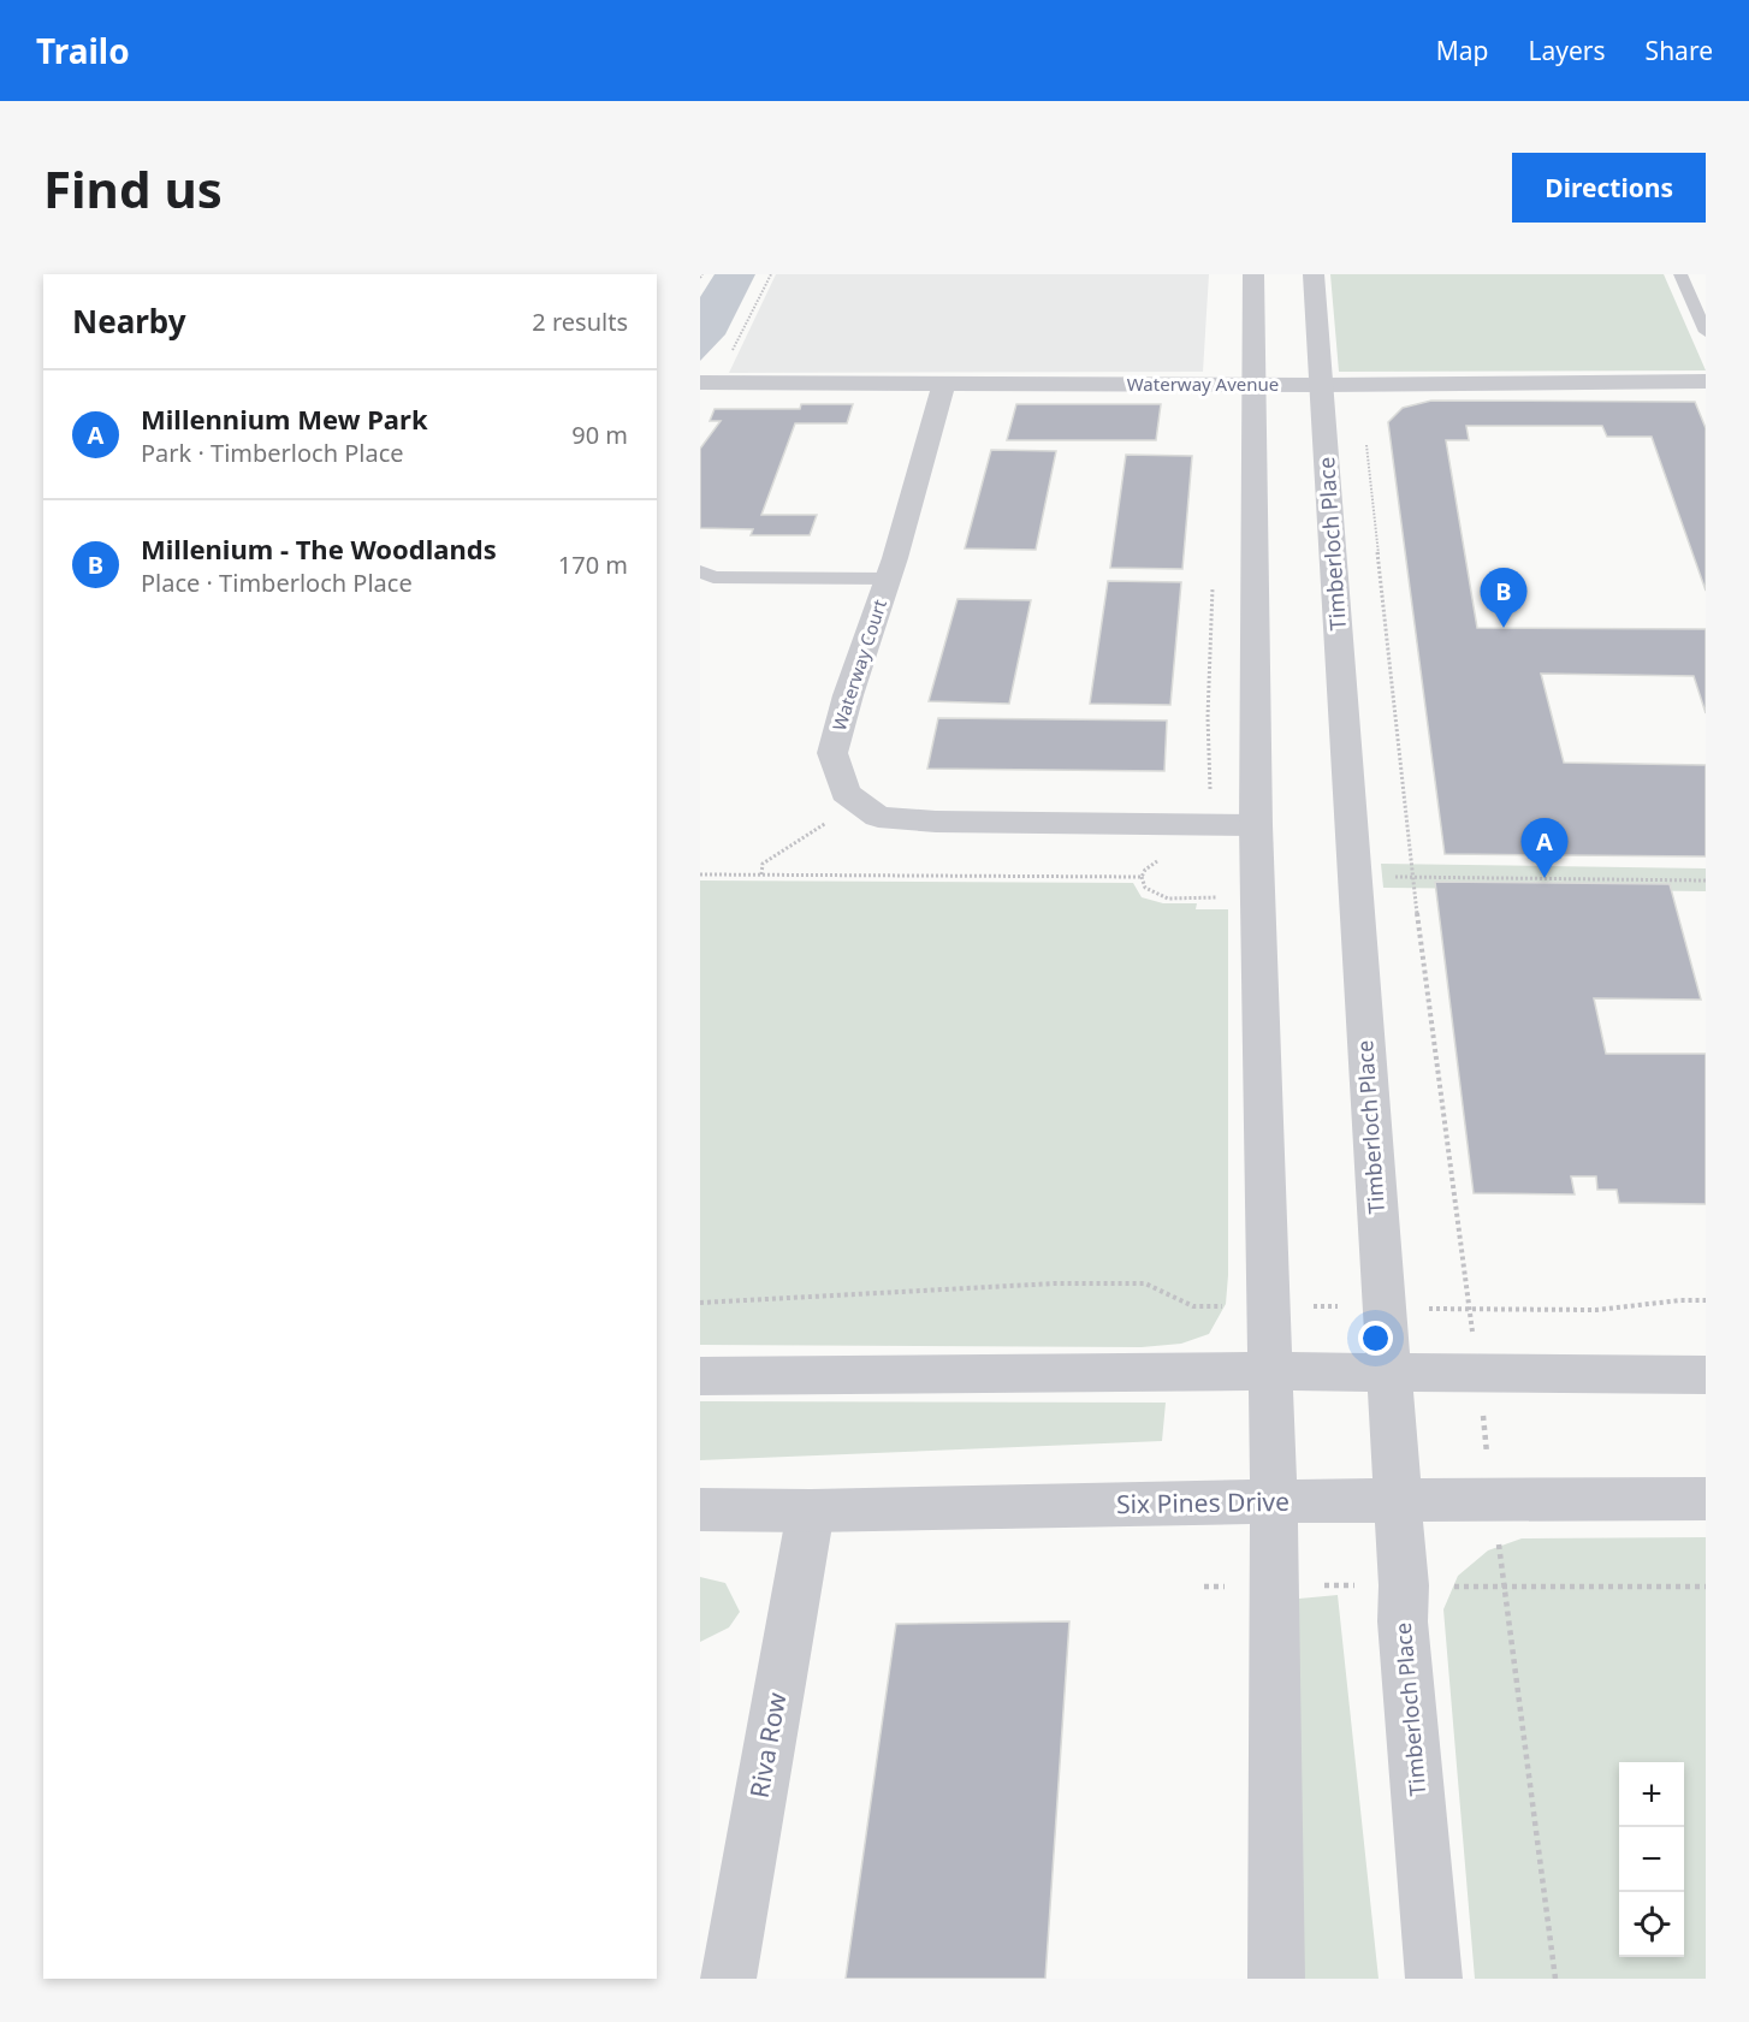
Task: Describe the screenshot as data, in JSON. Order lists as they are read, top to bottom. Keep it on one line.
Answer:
{"streets":{"street":["Waterway Avenue","Timberloch Place","Waterway Court","Six Pines Drive","Riva Row"]},"crossings":[["Waterway Avenue","Timberloch Place"],["Waterway Avenue","Waterway Court"],["Timberloch Place","Six Pines Drive"],["Six Pines Drive","Riva Row"]],"page":{"header":"Trailo","nav":["Map","Layers","Share"],"buttons":"Directions","title":"Find us","heading":["Nearby","2 results"],"list":[{"mark":"A","name":"Millennium Mew Park","note":"Park · Timberloch Place","value":"90 m"},{"mark":"B","name":"Millenium - The Woodlands","note":"Place · Timberloch Place","value":"170 m"}],"pins":["B","A"],"map_buttons":["+","−"]}}
